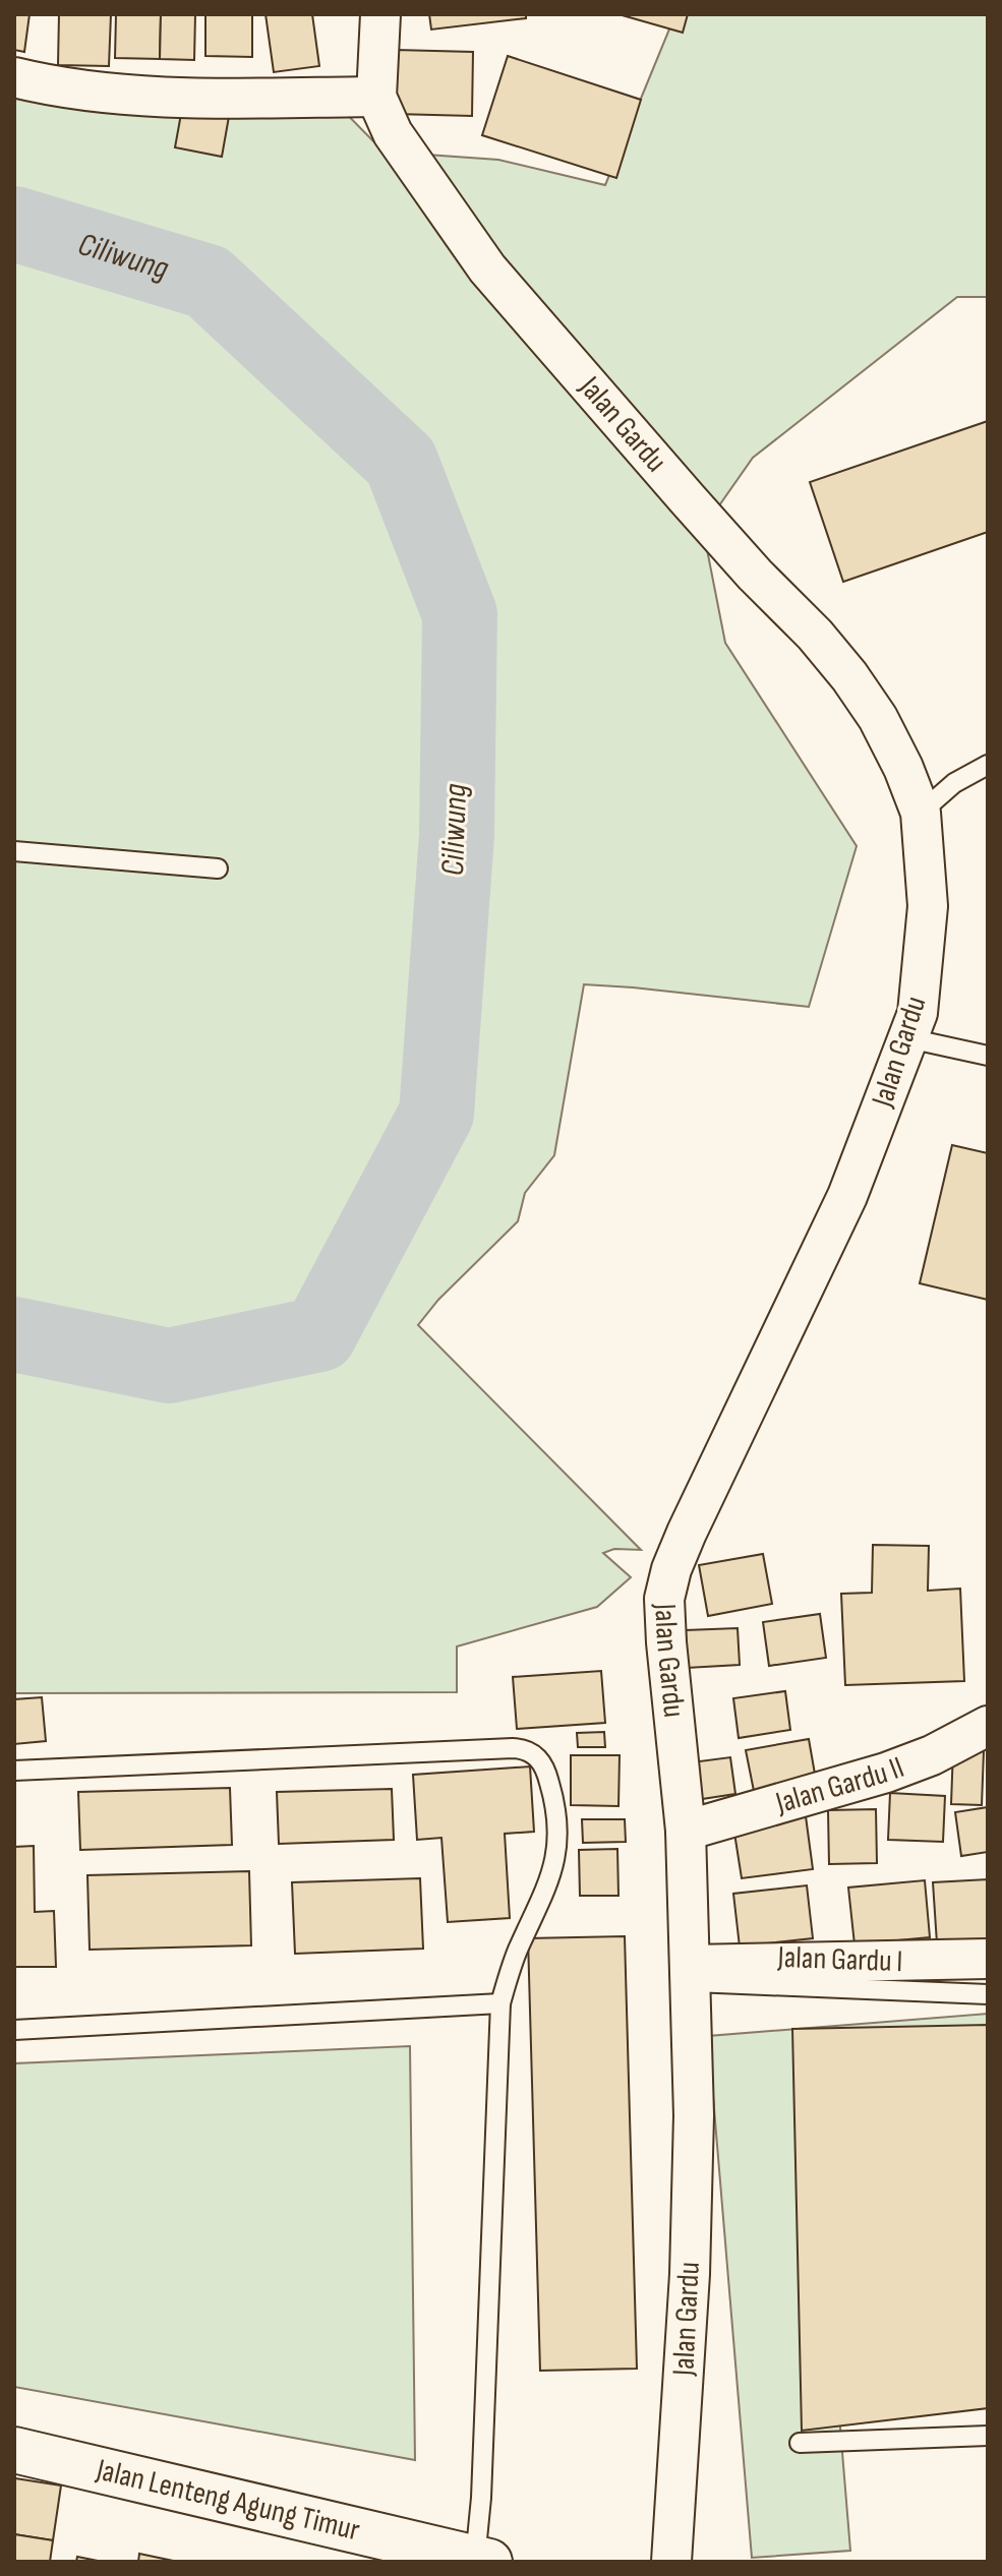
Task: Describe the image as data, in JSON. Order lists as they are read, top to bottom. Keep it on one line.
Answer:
{"streets":{"main road":["Jalan Lenteng Agung Timur"],"street":["Jalan Gardu","Jalan Gardu II"],"lane":["Jalan Gardu I"]},"crossings":[["Jalan Gardu","Jalan Gardu II"],["Jalan Gardu","Jalan Gardu I"]],"water":["Ciliwung"]}
